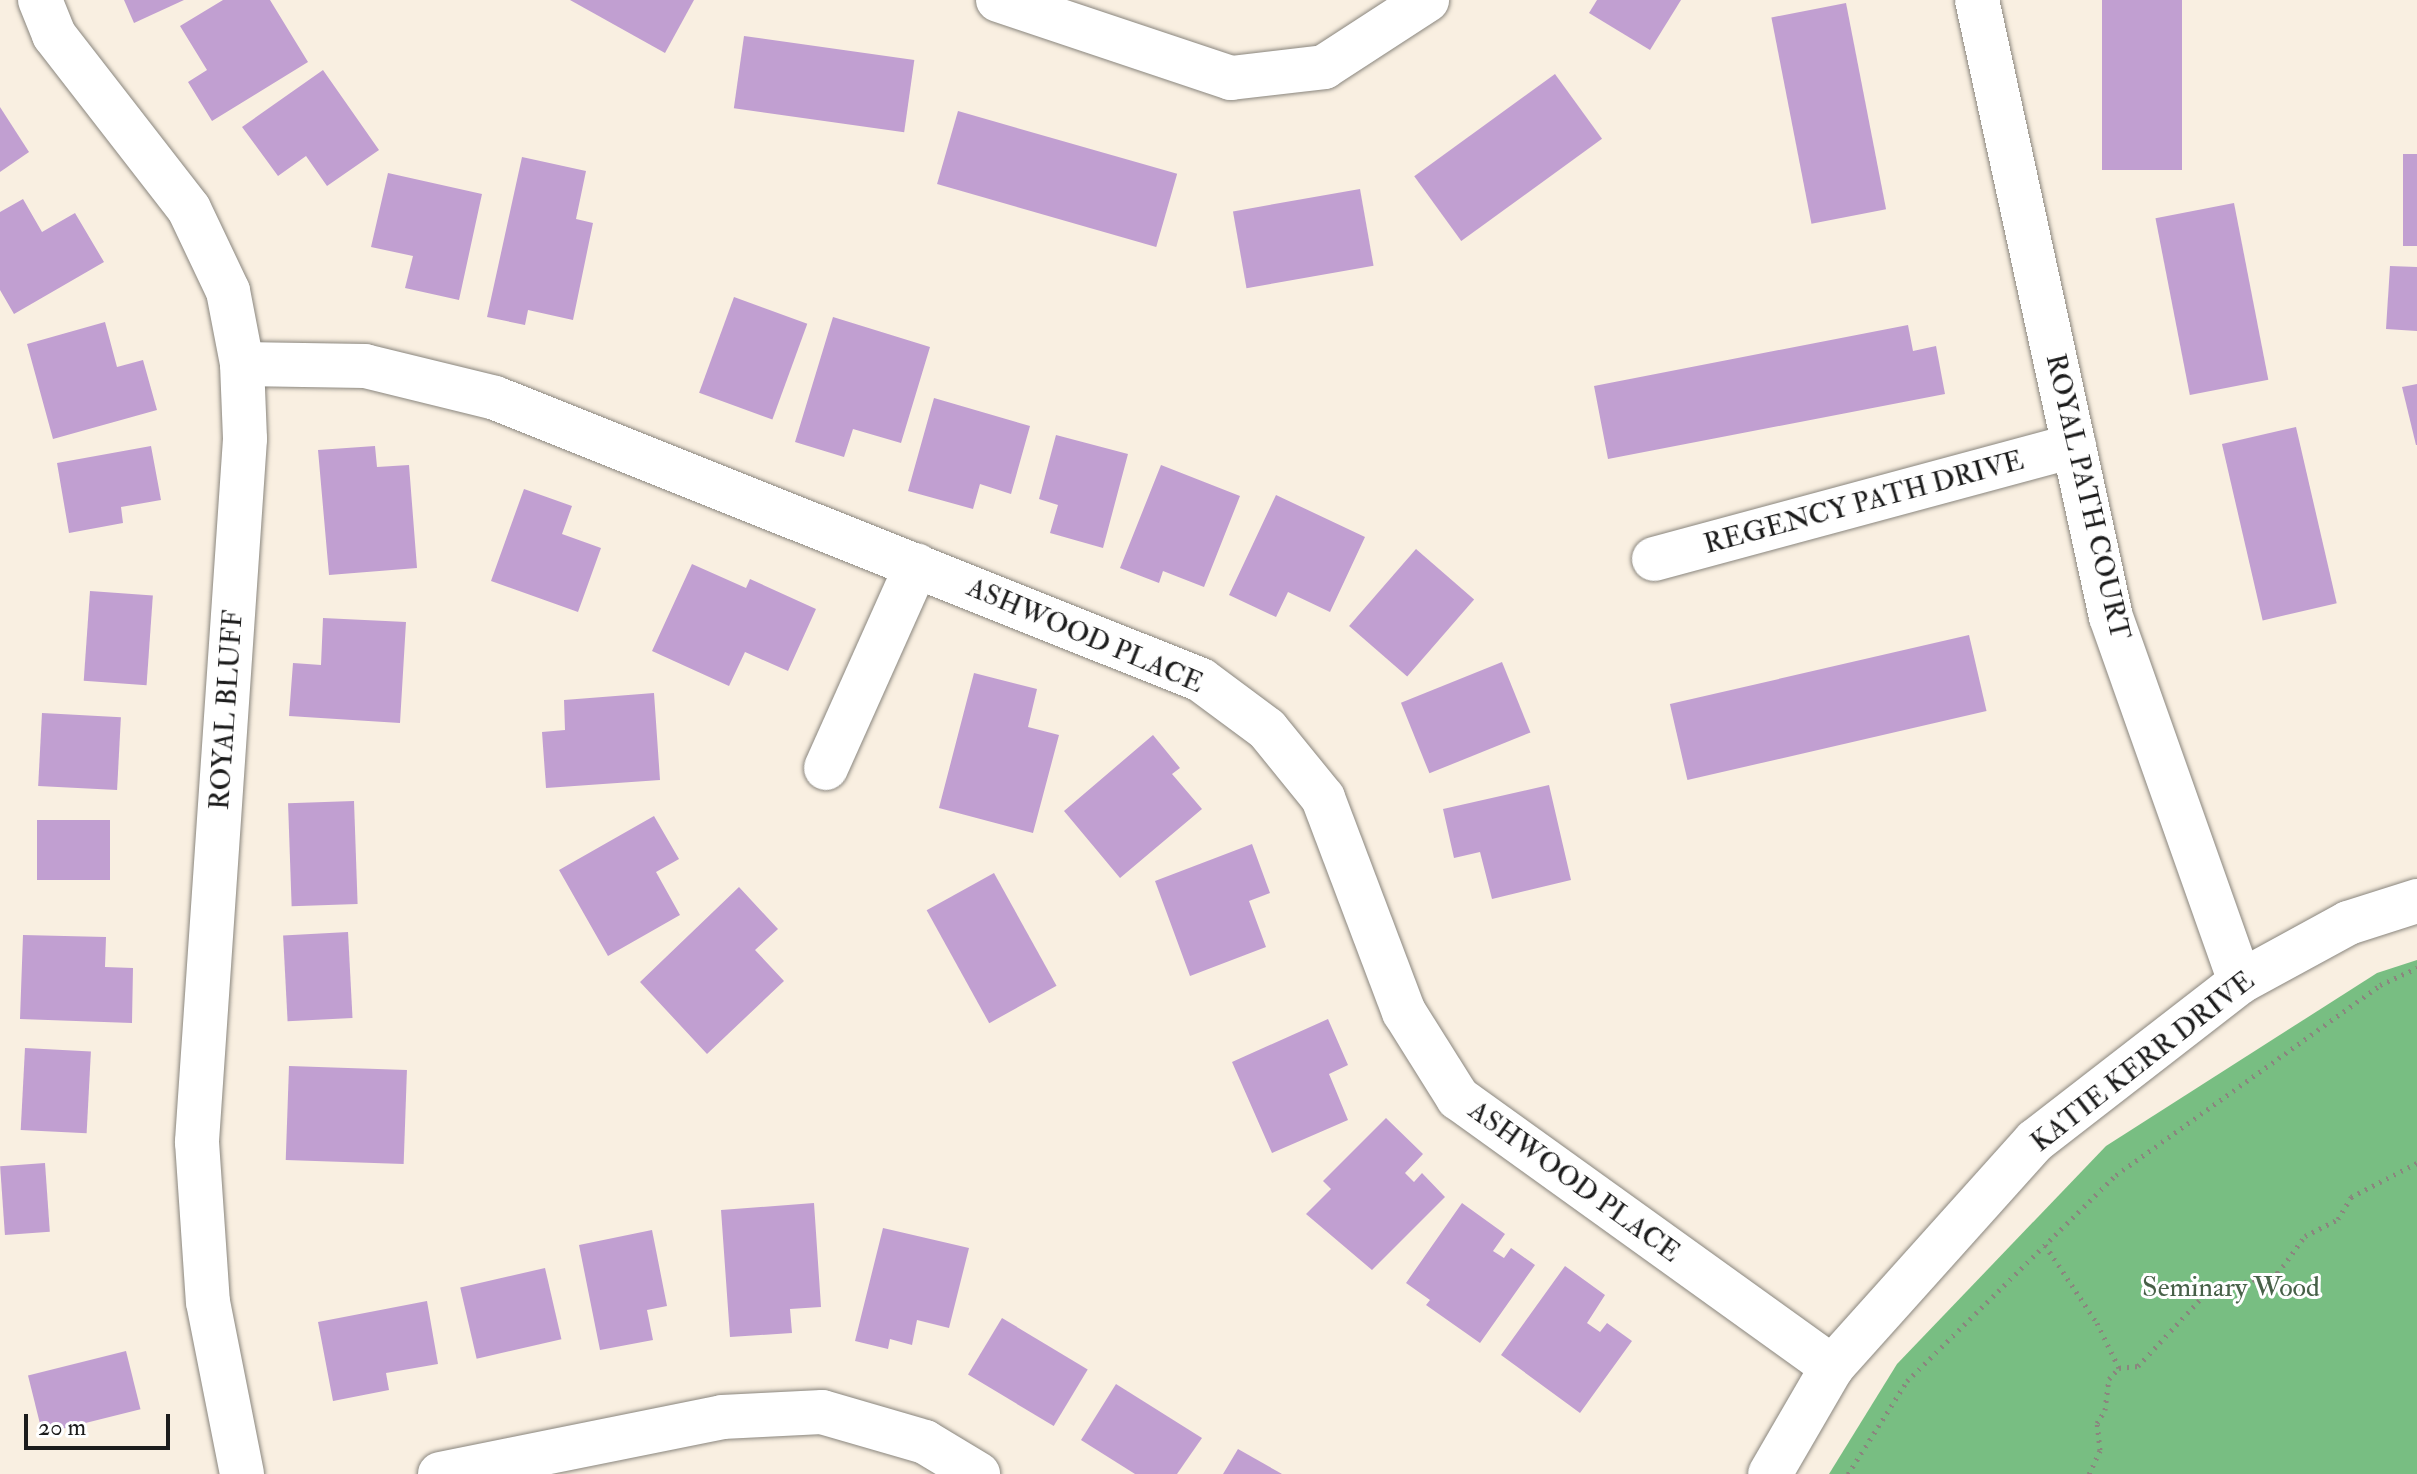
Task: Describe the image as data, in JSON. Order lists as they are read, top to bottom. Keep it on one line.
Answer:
{"streets":{"street":["ROYAL PATH COURT","REGENCY PATH DRIVE","ASHWOOD PLACE","ROYAL BLUFF","KATIE KERR DRIVE"]},"crossings":[["ROYAL PATH COURT","REGENCY PATH DRIVE"],["ROYAL PATH COURT","KATIE KERR DRIVE"],["ASHWOOD PLACE","ROYAL BLUFF"],["ASHWOOD PLACE","KATIE KERR DRIVE"]],"parks":["Seminary Wood"],"scale_bar":"20 m"}
